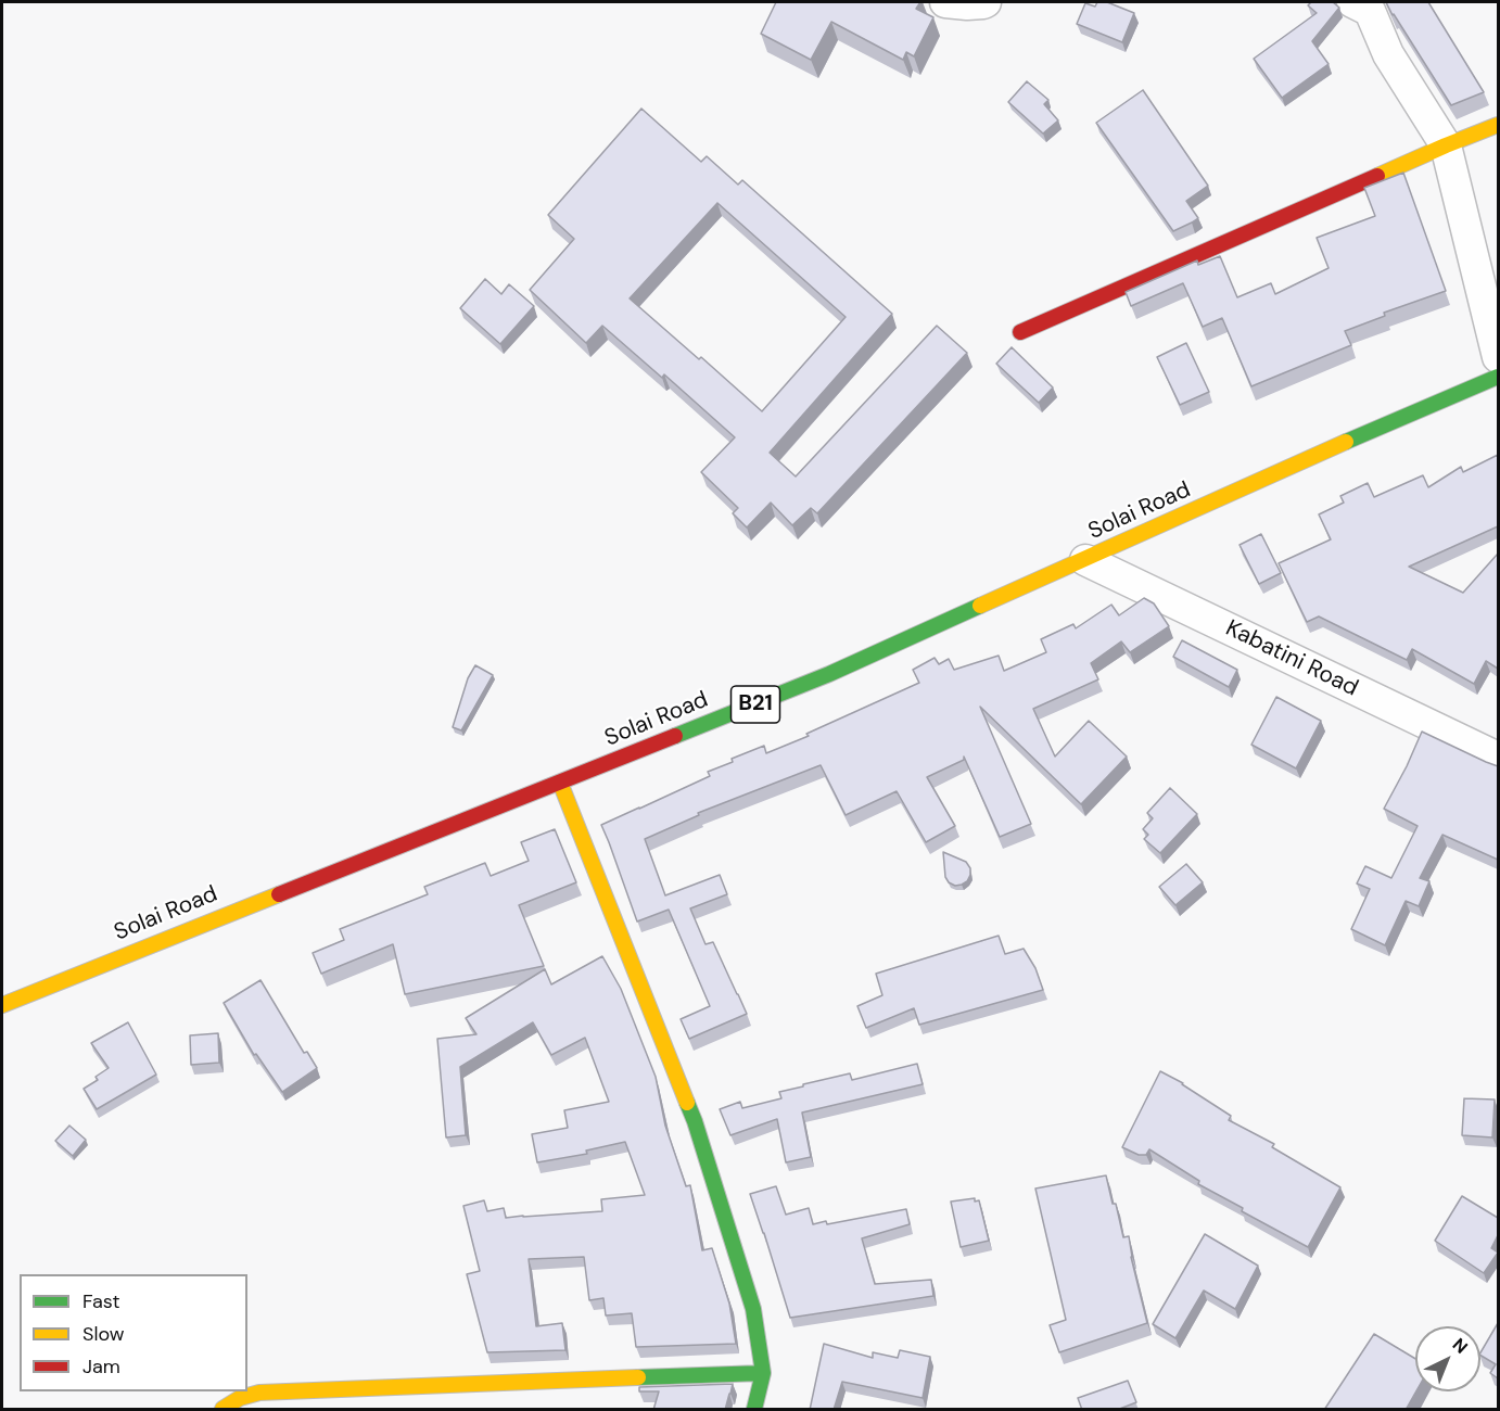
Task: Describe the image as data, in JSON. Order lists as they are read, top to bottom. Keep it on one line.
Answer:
{"streets":{"main road":["Solai Road","B21"],"street":["Kabatini Road"]},"crossings":[["Solai Road","Kabatini Road"]],"legend":["Fast","Slow","Jam"],"north":"top right"}
